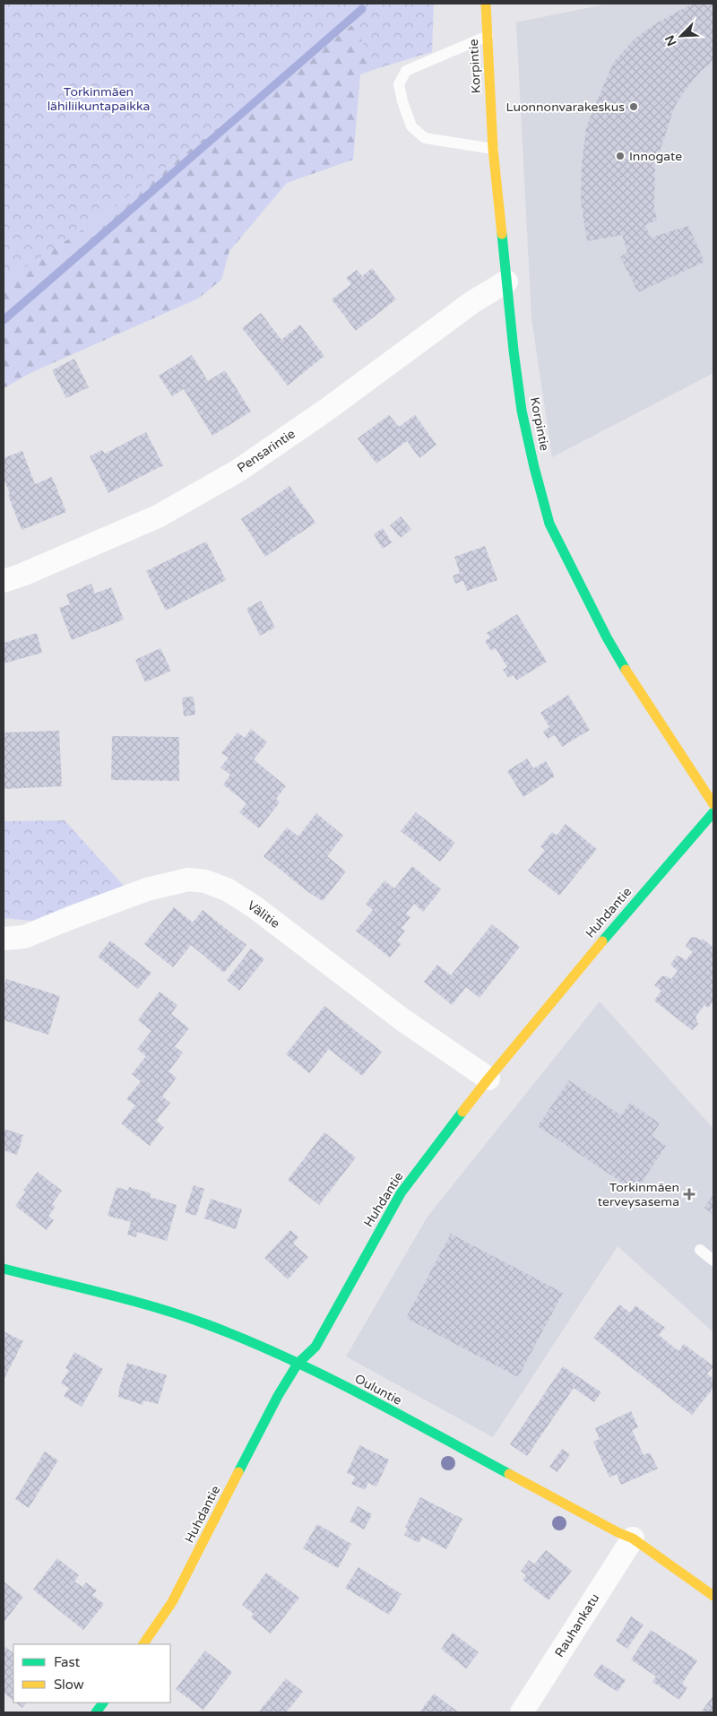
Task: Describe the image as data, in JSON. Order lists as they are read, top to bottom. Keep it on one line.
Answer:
{"streets":{"street":["Korpintie","Pensarintie","Huhdantie","Välitie","Ouluntie","Rauhankatu"]},"crossings":[["Korpintie","Pensarintie"],["Huhdantie","Välitie"],["Huhdantie","Ouluntie"],["Ouluntie","Rauhankatu"]],"parks":["Torkinmäen lähiliikuntapaikka"],"places":{"other":["Luonnonvarakeskus","Innogate"],"health":["Torkinmäen terveysasema"]},"legend":["Fast","Slow"],"north":"bottom left"}
